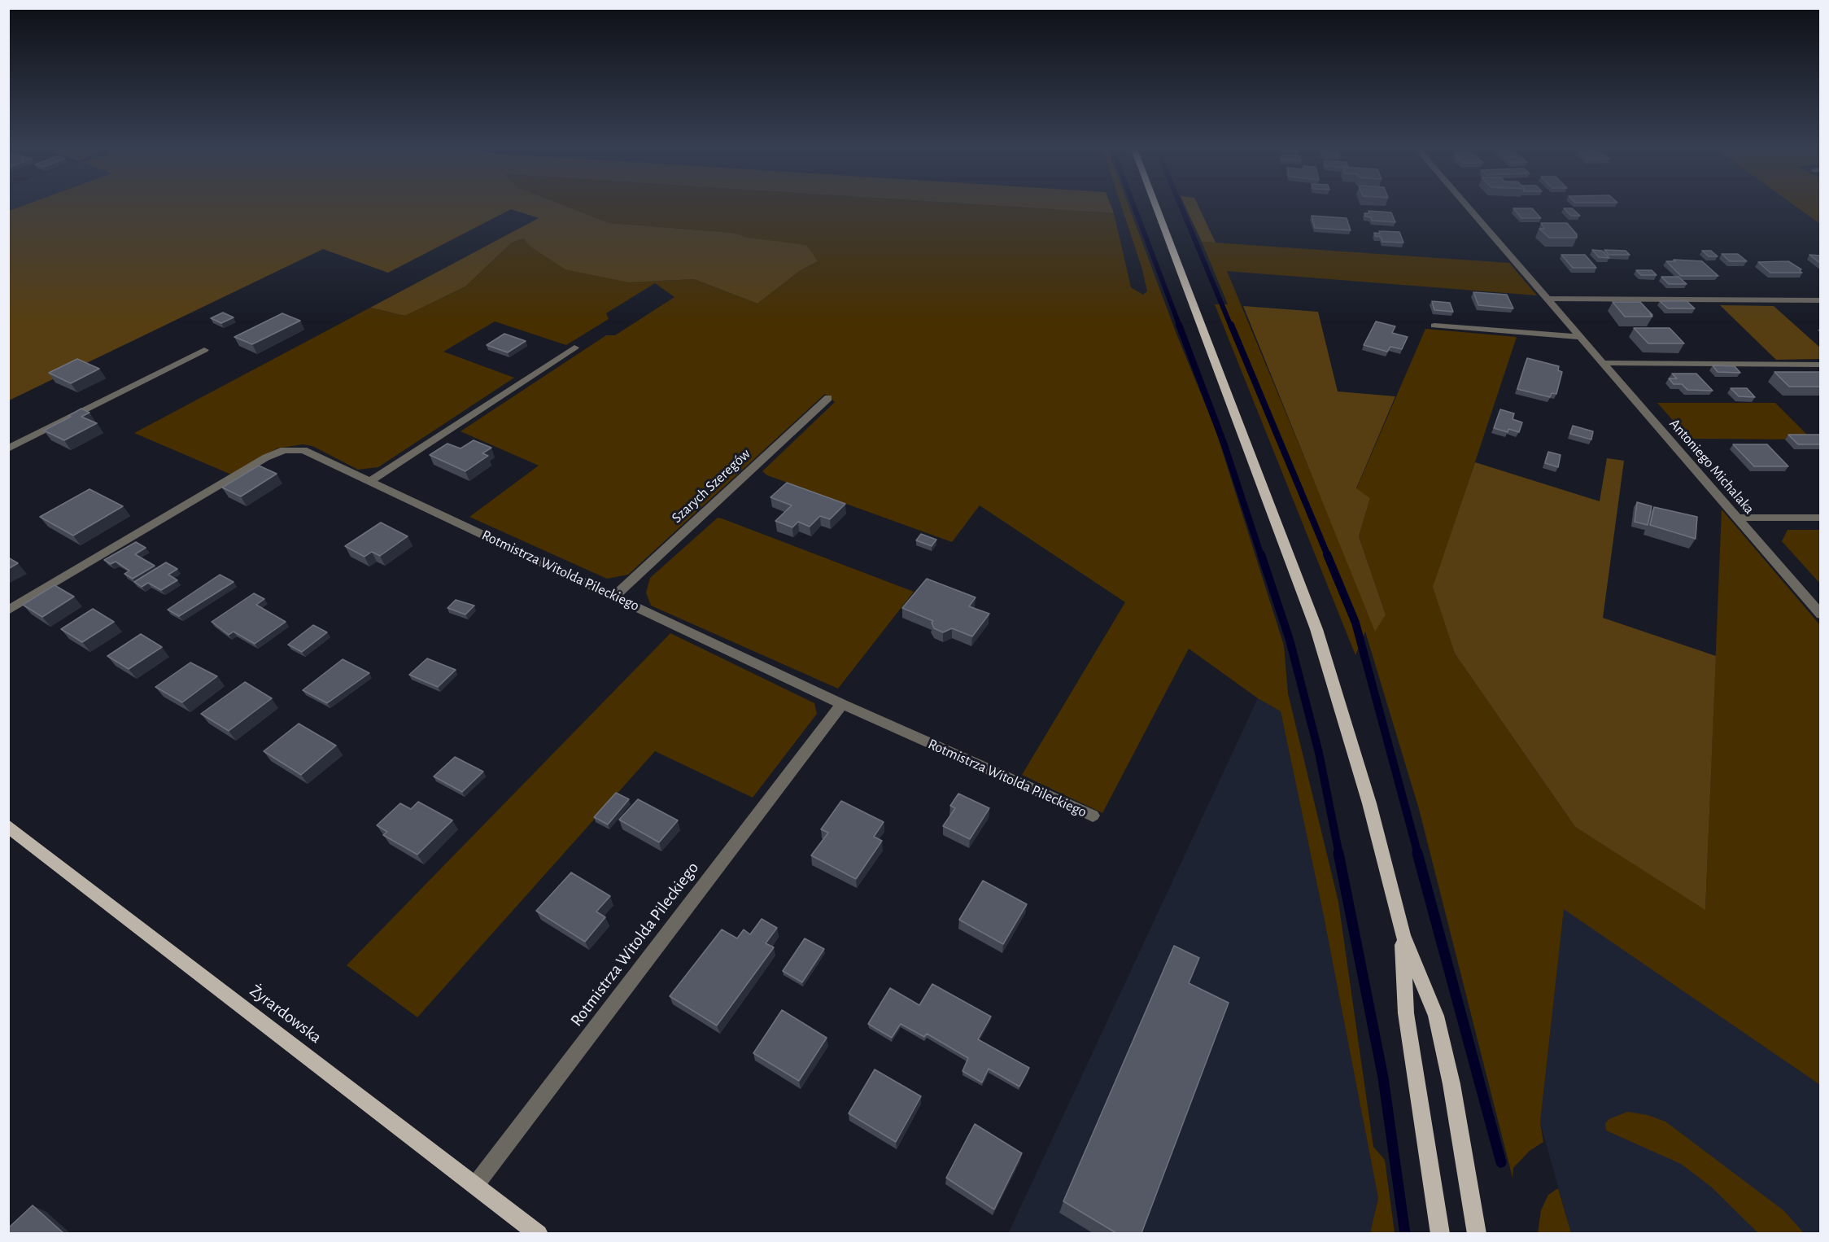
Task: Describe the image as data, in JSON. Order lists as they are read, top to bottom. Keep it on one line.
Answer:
{"streets":{"main road":["Żyrardowska"],"street":["Antoniego Michalaka","Szarych Szeregów","Rotmistrza Witolda Pileckiego"]},"crossings":[["Szarych Szeregów","Rotmistrza Witolda Pileckiego"],["Rotmistrza Witolda Pileckiego","Żyrardowska"]]}
